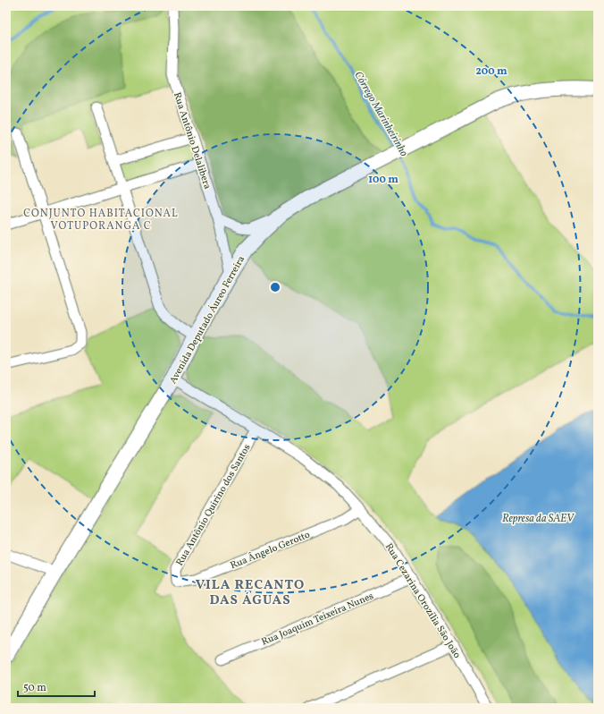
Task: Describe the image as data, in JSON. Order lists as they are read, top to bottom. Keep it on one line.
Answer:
{"streets":{"main road":["Avenida Deputado Áureo Ferreira"],"street":["Rua Antônio Delalibera","Rua Antônio Quirino dos Santos","Rua Ângelo Gerotto","Rua Cezarina Orozília São João","Rua Joaquim Teixeira Nunes"]},"crossings":[["Rua Antônio Delalibera","Avenida Deputado Áureo Ferreira"],["Avenida Deputado Áureo Ferreira","Rua Cezarina Orozília São João"],["Rua Antônio Quirino dos Santos","Rua Ângelo Gerotto"],["Rua Antônio Quirino dos Santos","Rua Cezarina Orozília São João"],["Rua Ângelo Gerotto","Rua Cezarina Orozília São João"],["Rua Cezarina Orozília São João","Rua Joaquim Teixeira Nunes"]],"districts":["CONJUNTO HABITACIONAL VOTUPORANGA C","VILA RECANTO DAS ÁGUAS"],"water":["Córrego Marinheirinho","Represa da SAEV"],"scale_bar":"50 m","rings":["200 m","100 m"]}
